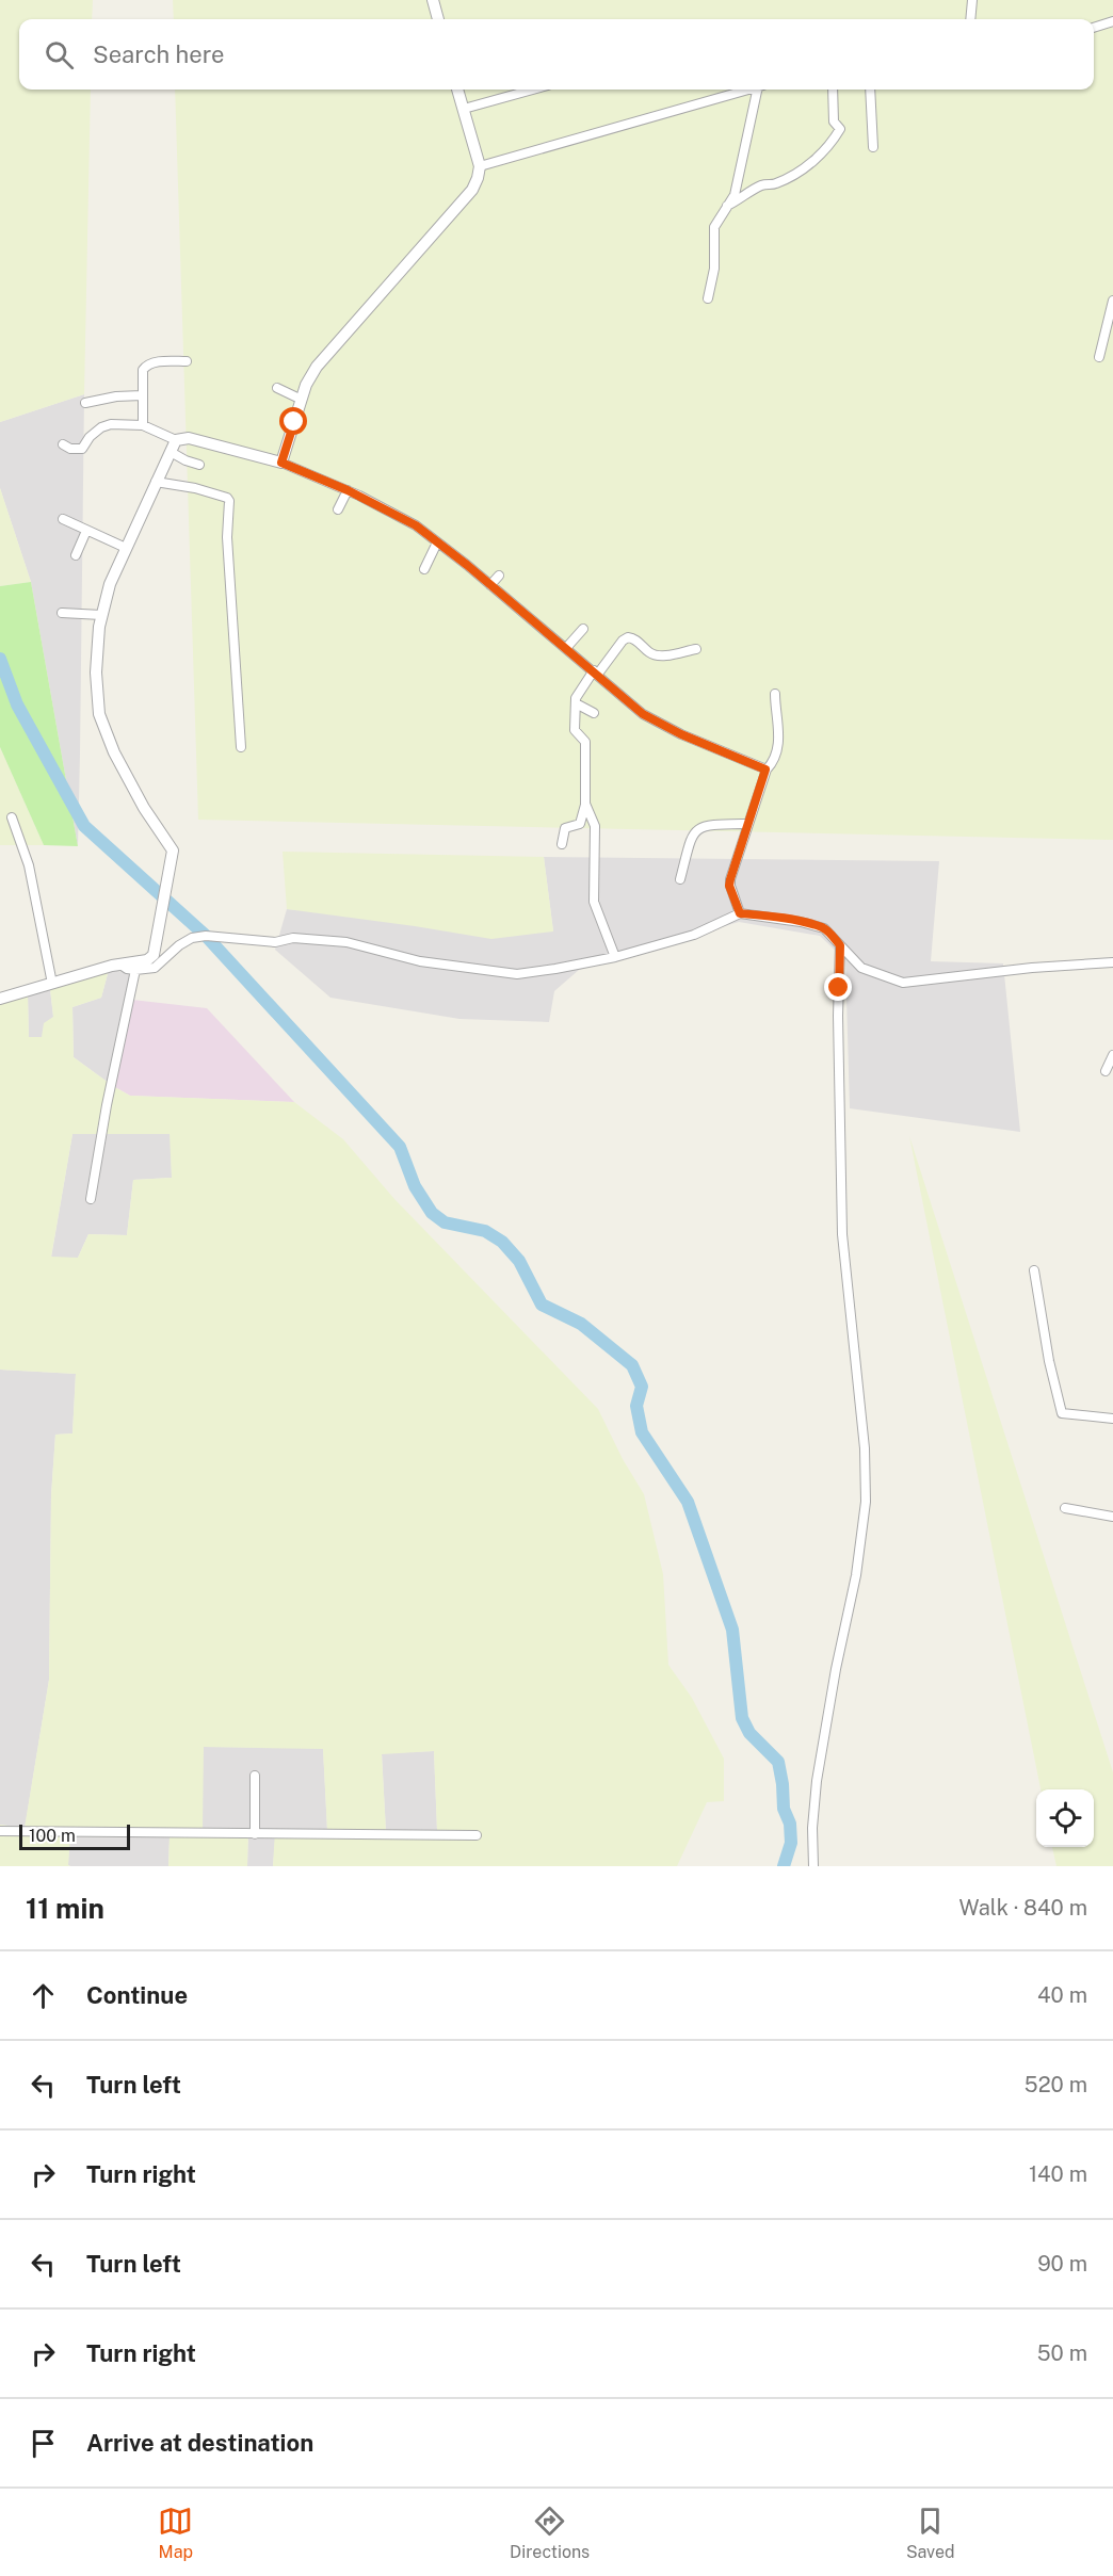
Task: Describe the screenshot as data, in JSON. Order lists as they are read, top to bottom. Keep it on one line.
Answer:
{"scale_bar":"100 m","page":{"search":"Search here","scale":"100 m","heading":["11 min","Walk · 840 m"],"list":[["Continue","40 m"],["Turn left","520 m"],["Turn right","140 m"],["Turn left","90 m"],["Turn right","50 m"],"Arrive at destination"],"nav":["Map","Directions","Saved"]}}
